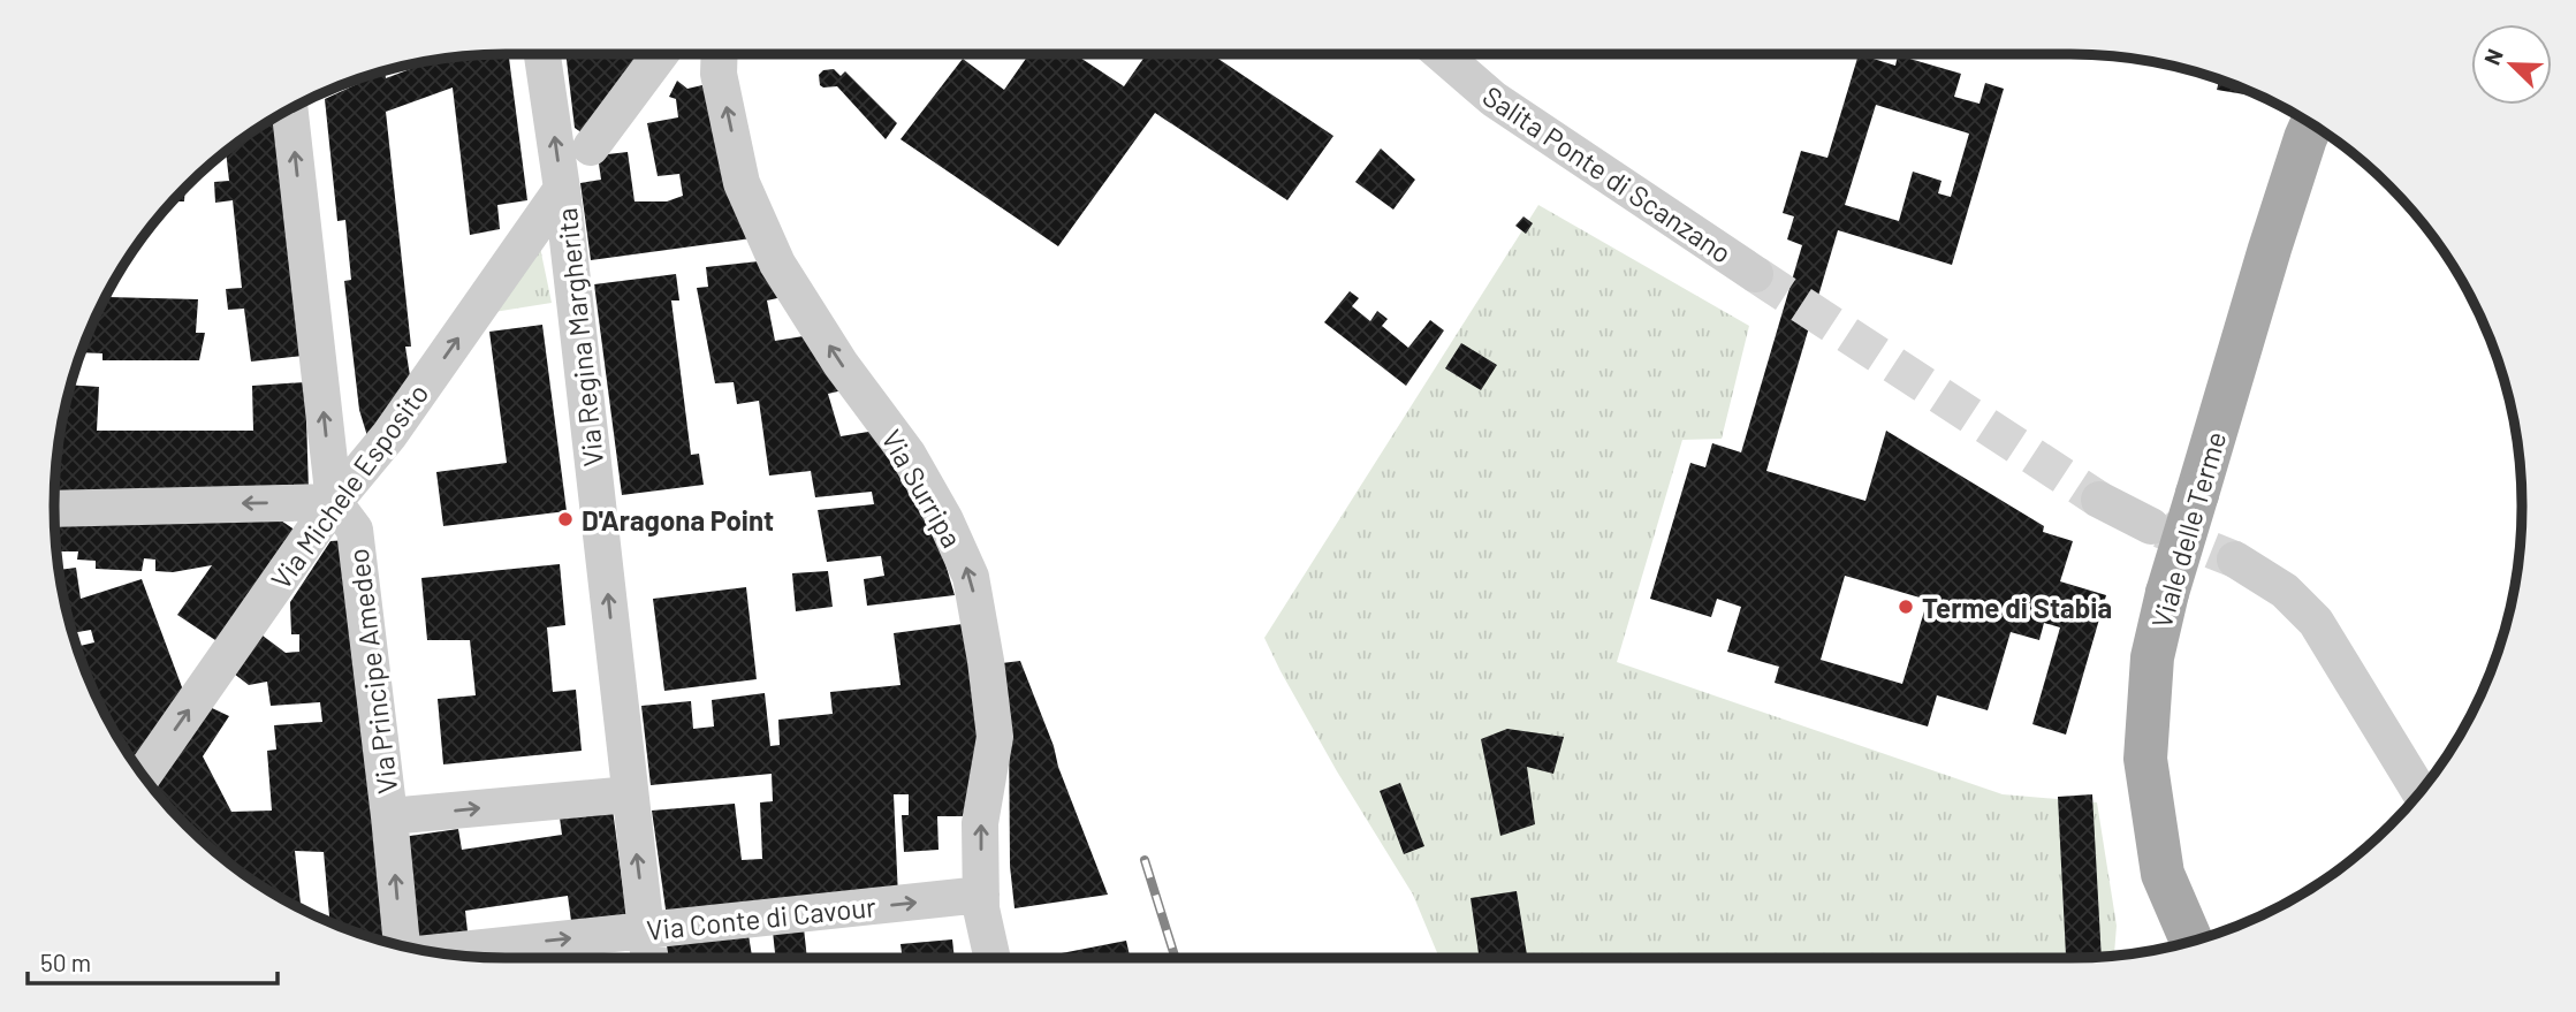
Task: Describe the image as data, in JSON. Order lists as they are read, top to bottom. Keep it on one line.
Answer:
{"streets":{"main road":["Viale delle Terme"],"street":["Salita Ponte di Scanzano","Via Regina Margherita","Via Michele Esposito","Via Surripa","Via Principe Amedeo","Via Conte di Cavour"]},"crossings":[["Via Regina Margherita","Via Michele Esposito"],["Via Regina Margherita","Via Conte di Cavour"],["Via Michele Esposito","Via Principe Amedeo"],["Via Surripa","Via Conte di Cavour"]],"one_way":["Via Regina Margherita","Via Michele Esposito","Via Surripa","Via Principe Amedeo"],"places":["D'Aragona Point","Terme di Stabia"],"scale_bar":"50 m","north":"top left"}
